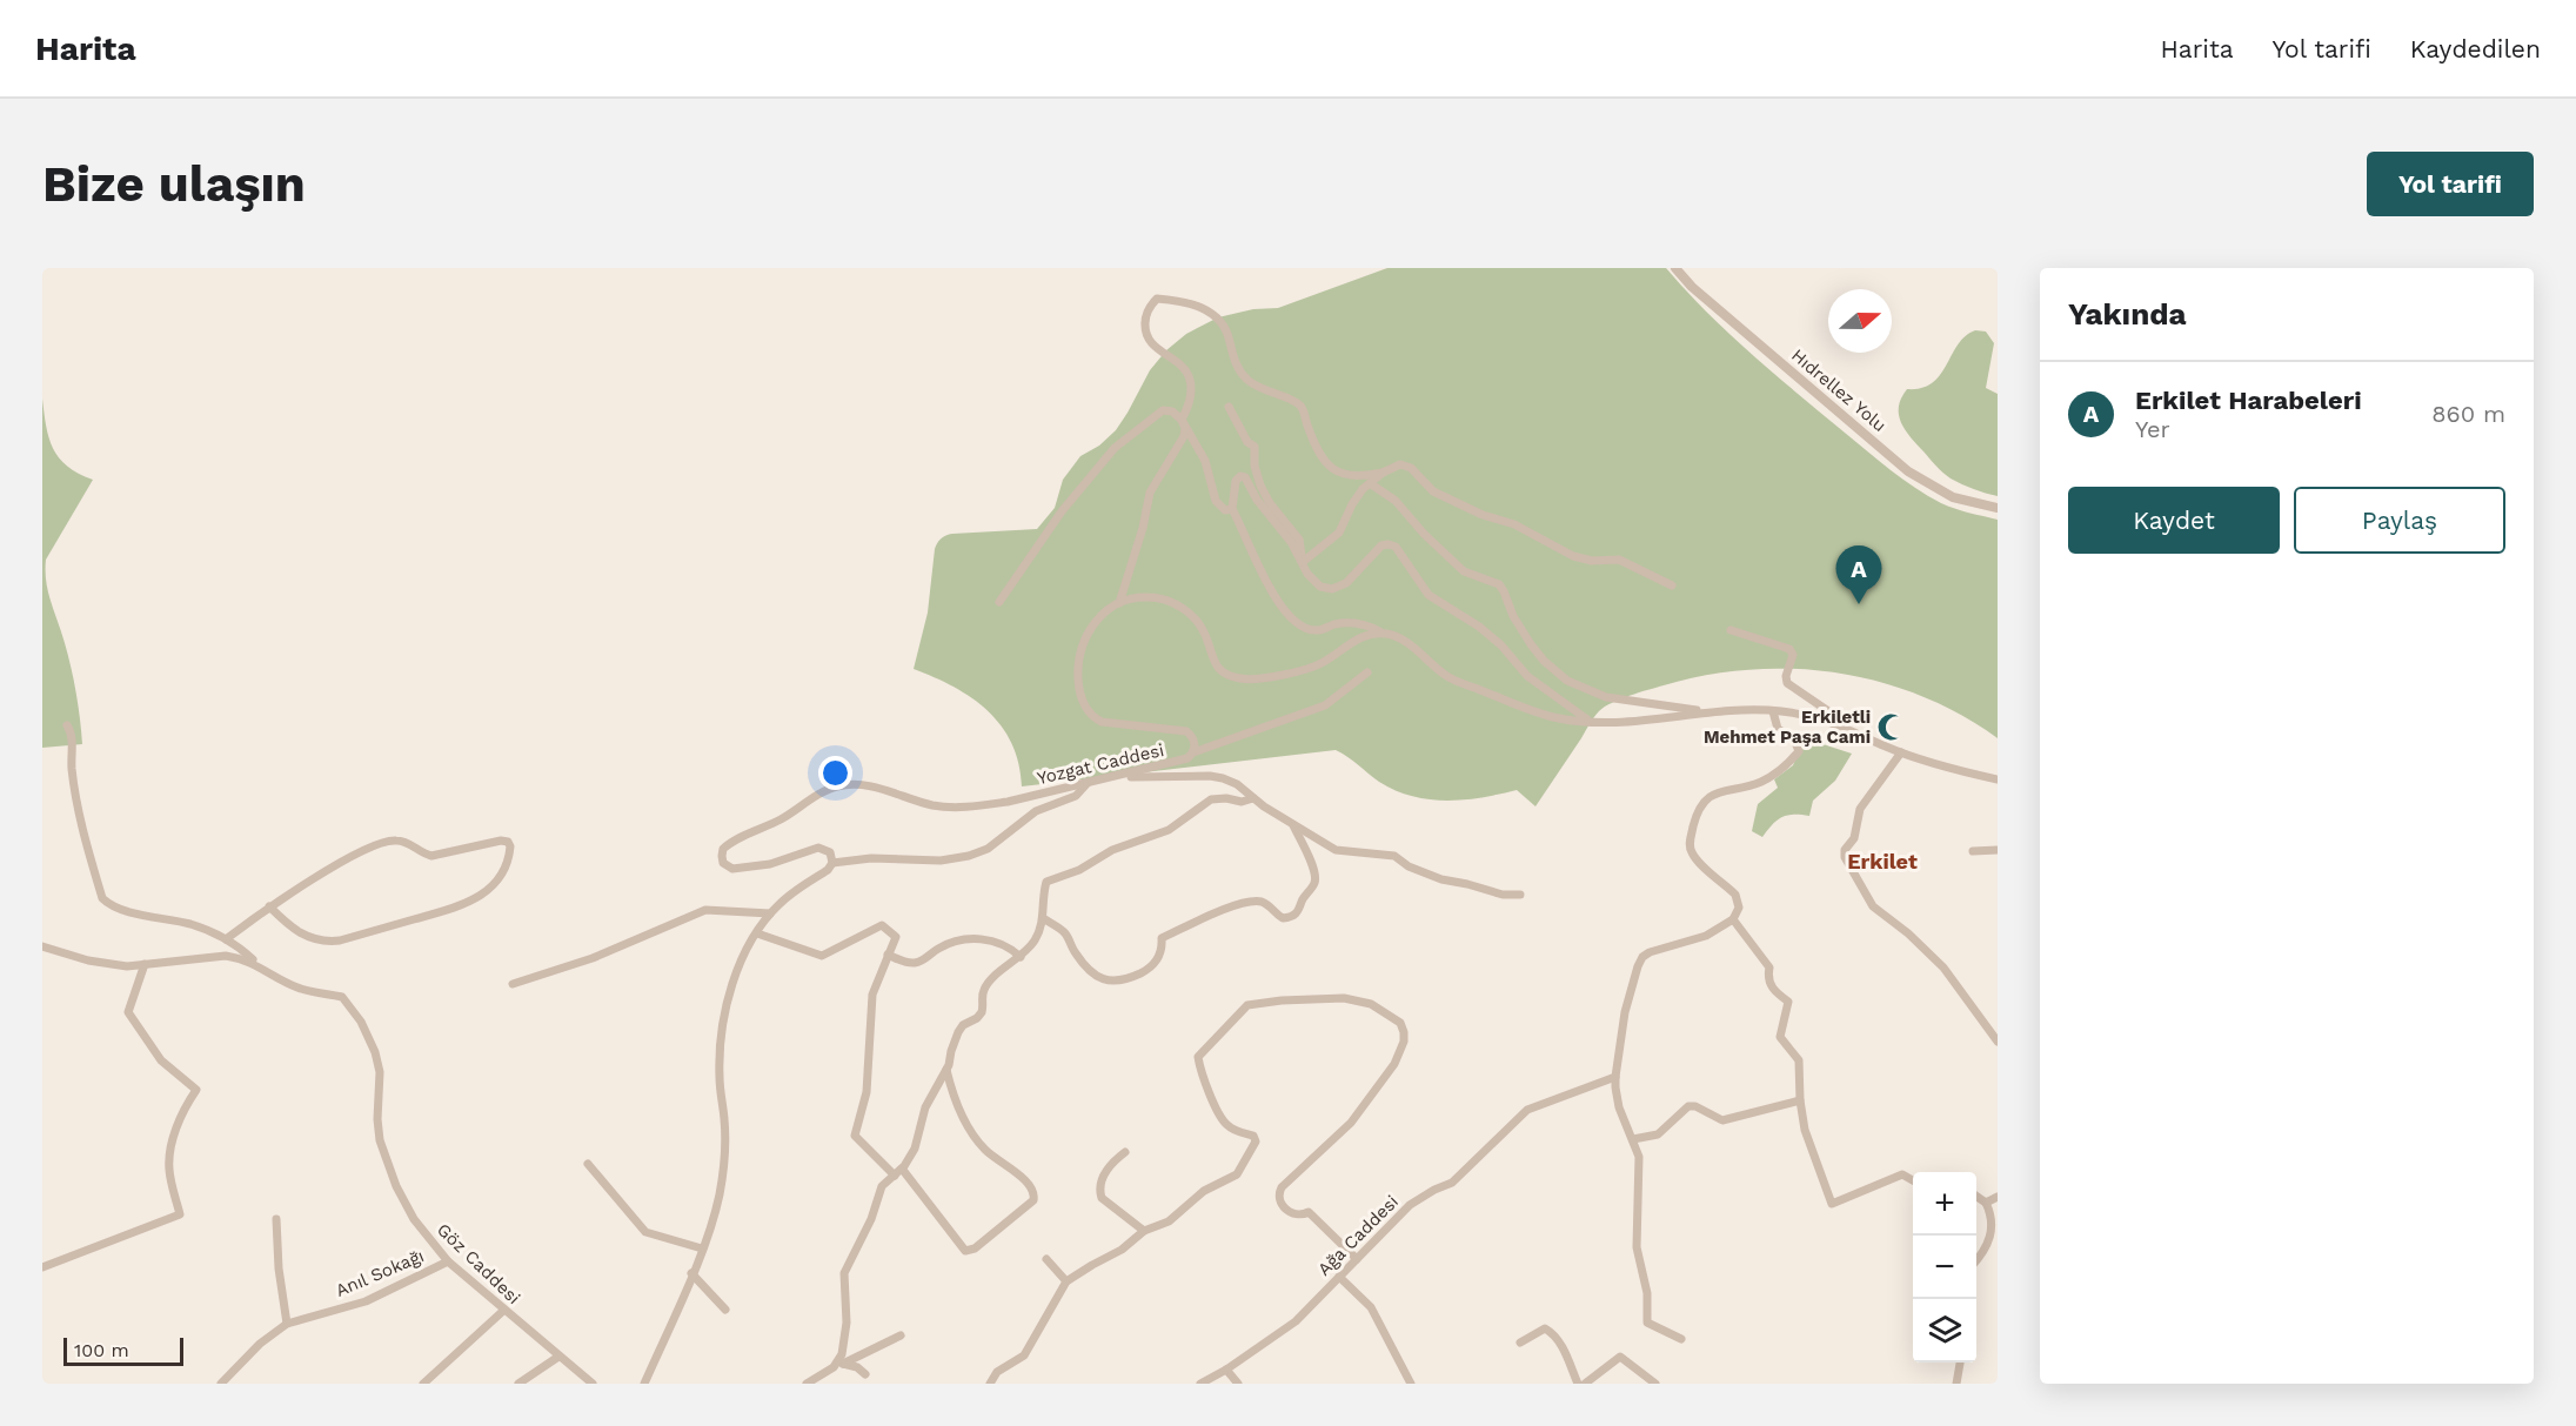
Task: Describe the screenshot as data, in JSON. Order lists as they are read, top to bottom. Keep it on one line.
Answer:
{"streets":{"street":["Hıdrellez Yolu","Yozgat Caddesi","Ağa Caddesi","Göz Caddesi","Anıl Sokağı"]},"crossings":[["Göz Caddesi","Anıl Sokağı"]],"districts":["Erkilet"],"places":{"mosque":["Erkiletli Mehmet Paşa Cami"]},"scale_bar":"100 m","north":"right","page":{"header":"Harita","nav":["Harita","Yol tarifi","Kaydedilen"],"buttons":["Yol tarifi",["Kaydet","Paylaş"]],"title":"Bize ulaşın","heading":"Yakında","list":[{"mark":"A","name":"Erkilet Harabeleri","note":"Yer","value":"860 m"}],"pins":"A","map_buttons":["+","−"],"scale":"100 m"}}
